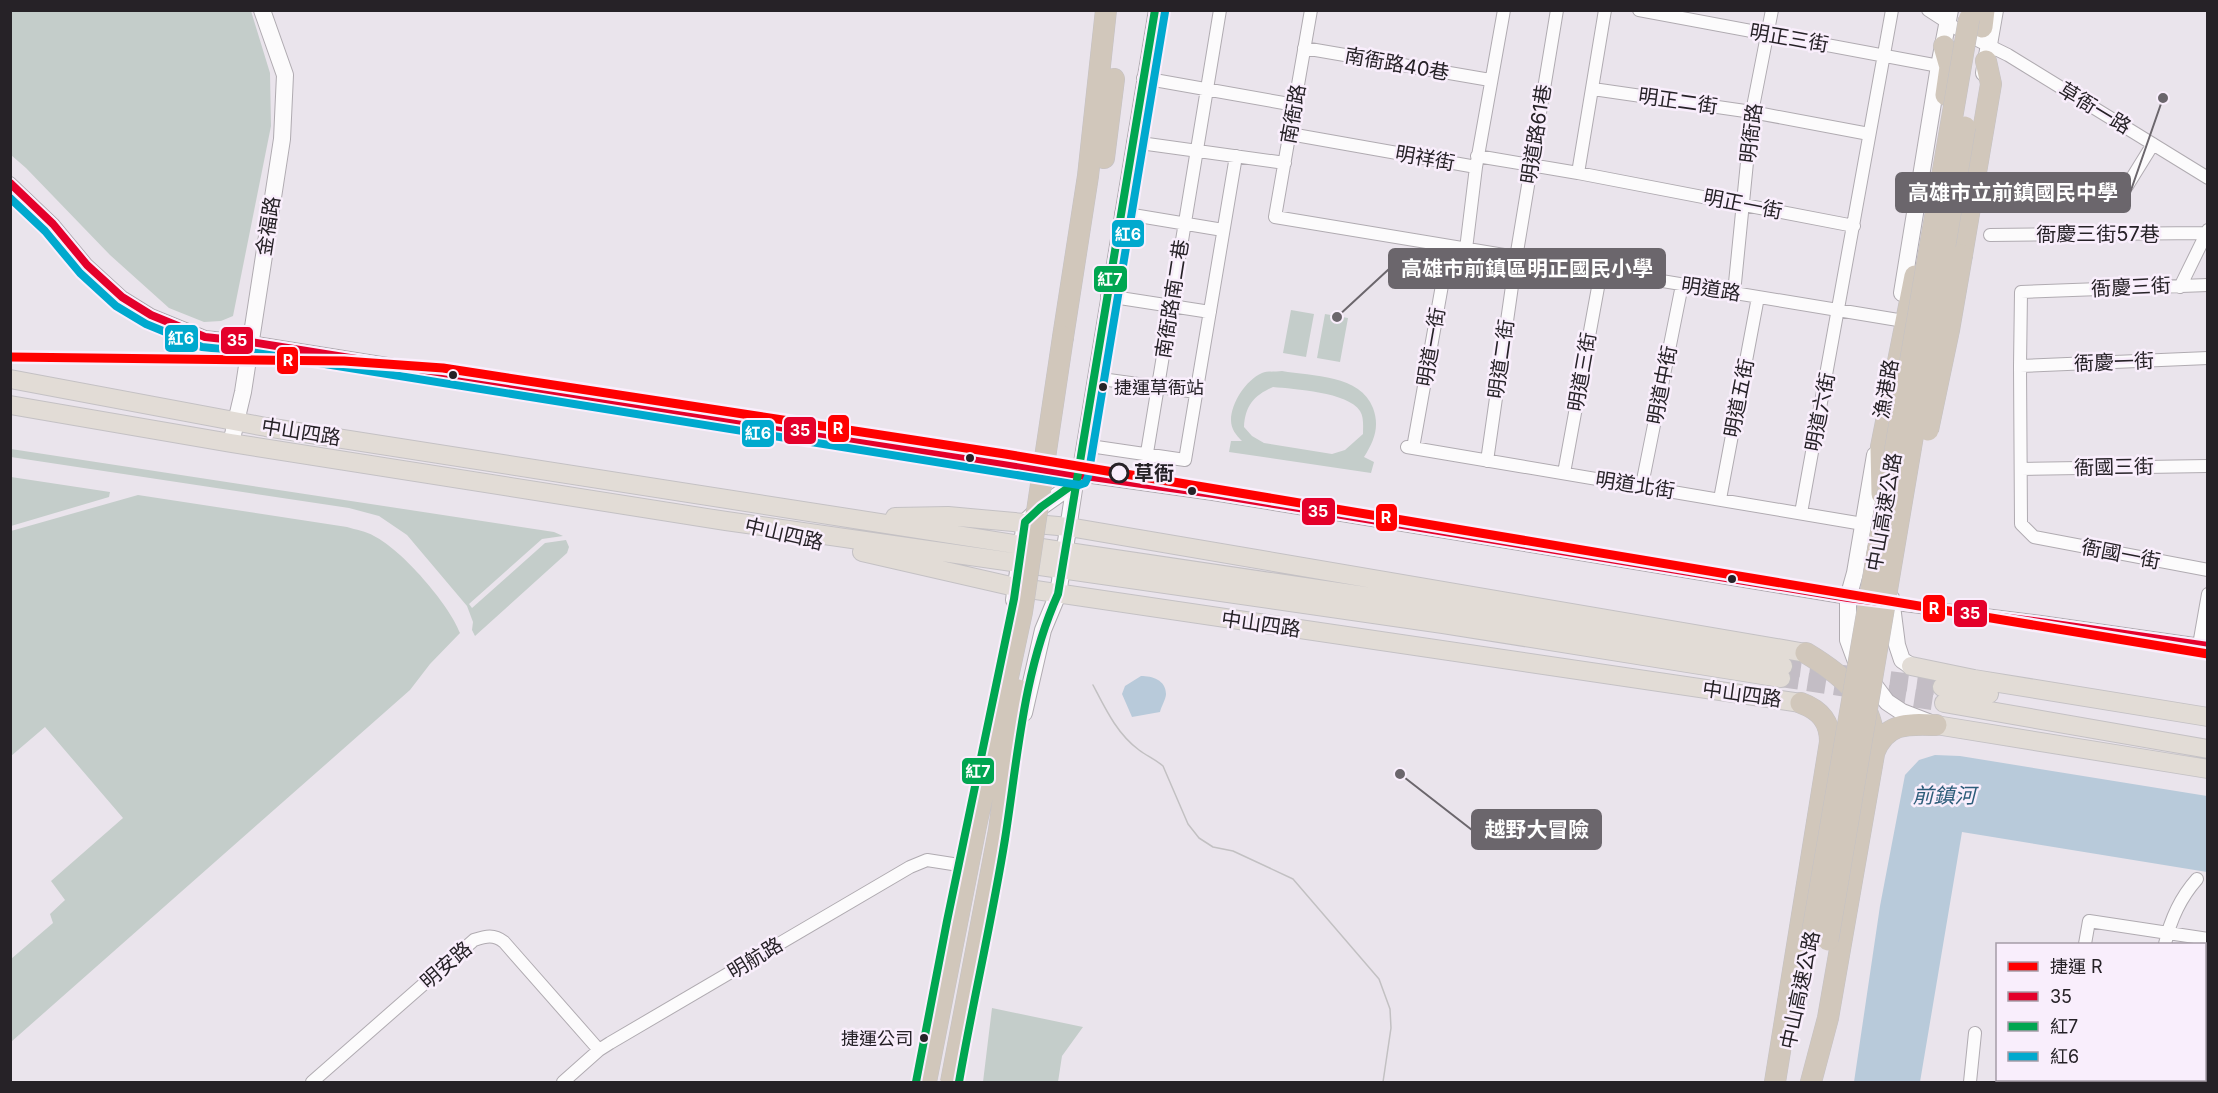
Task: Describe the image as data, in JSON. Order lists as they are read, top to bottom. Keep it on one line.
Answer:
{"streets":{"highway":["中山高速公路"],"main road":["中山四路"],"street":["明正三街","南衙路40巷","明正二街","草衙一路","南衙路","明衙路","明道路61巷","明祥街","明正一街","金福路","衙慶三街57巷","衙慶三街","明道路","南衙路南二巷","明道一街","明道二街","衙慶一街","明道三街","明道中街","漁港路","明道五街","明道六街","衙國三街","明道北街","衙國一街","明航路","明安路"]},"crossings":[["明正三街","明衙路"],["明正三街","漁港路"],["南衙路40巷","南衙路"],["南衙路40巷","明祥街"],["明正二街","明衙路"],["草衙一路","漁港路"],["南衙路","明祥街"],["南衙路","明道路"],["明衙路","明正一街"],["明衙路","明道路"],["明道路61巷","明正一街"],["明道路61巷","明道路"],["明道路61巷","明道二街"],["明祥街","明正一街"],["明正一街","明道六街"],["金福路","中山四路"],["衙慶三街57巷","衙慶三街"],["衙慶三街","衙慶一街"],["明道路","明道一街"],["明道路","明道二街"],["明道路","明道三街"],["明道路","明道中街"],["明道路","漁港路"],["明道路","明道五街"],["明道路","明道六街"],["明道一街","明道北街"],["明道二街","明道北街"],["明道三街","明道北街"],["明道中街","明道北街"],["漁港路","明道北街"],["漁港路","中山高速公路"],["明道五街","明道北街"],["明道六街","明道北街"],["衙國三街","衙國一街"],["明道北街","中山高速公路"],["明航路","明安路"]],"water":["前鎮河"],"places":["高雄市立前鎮國民中學","高雄市前鎮區明正國民小學","捷運草衙站","草衙","越野大冒險","捷運公司"],"lines":["transit line 紅7","transit line 紅6","transit line 35","metro line R"],"legend":["捷運 R","35","紅7","紅6"]}
